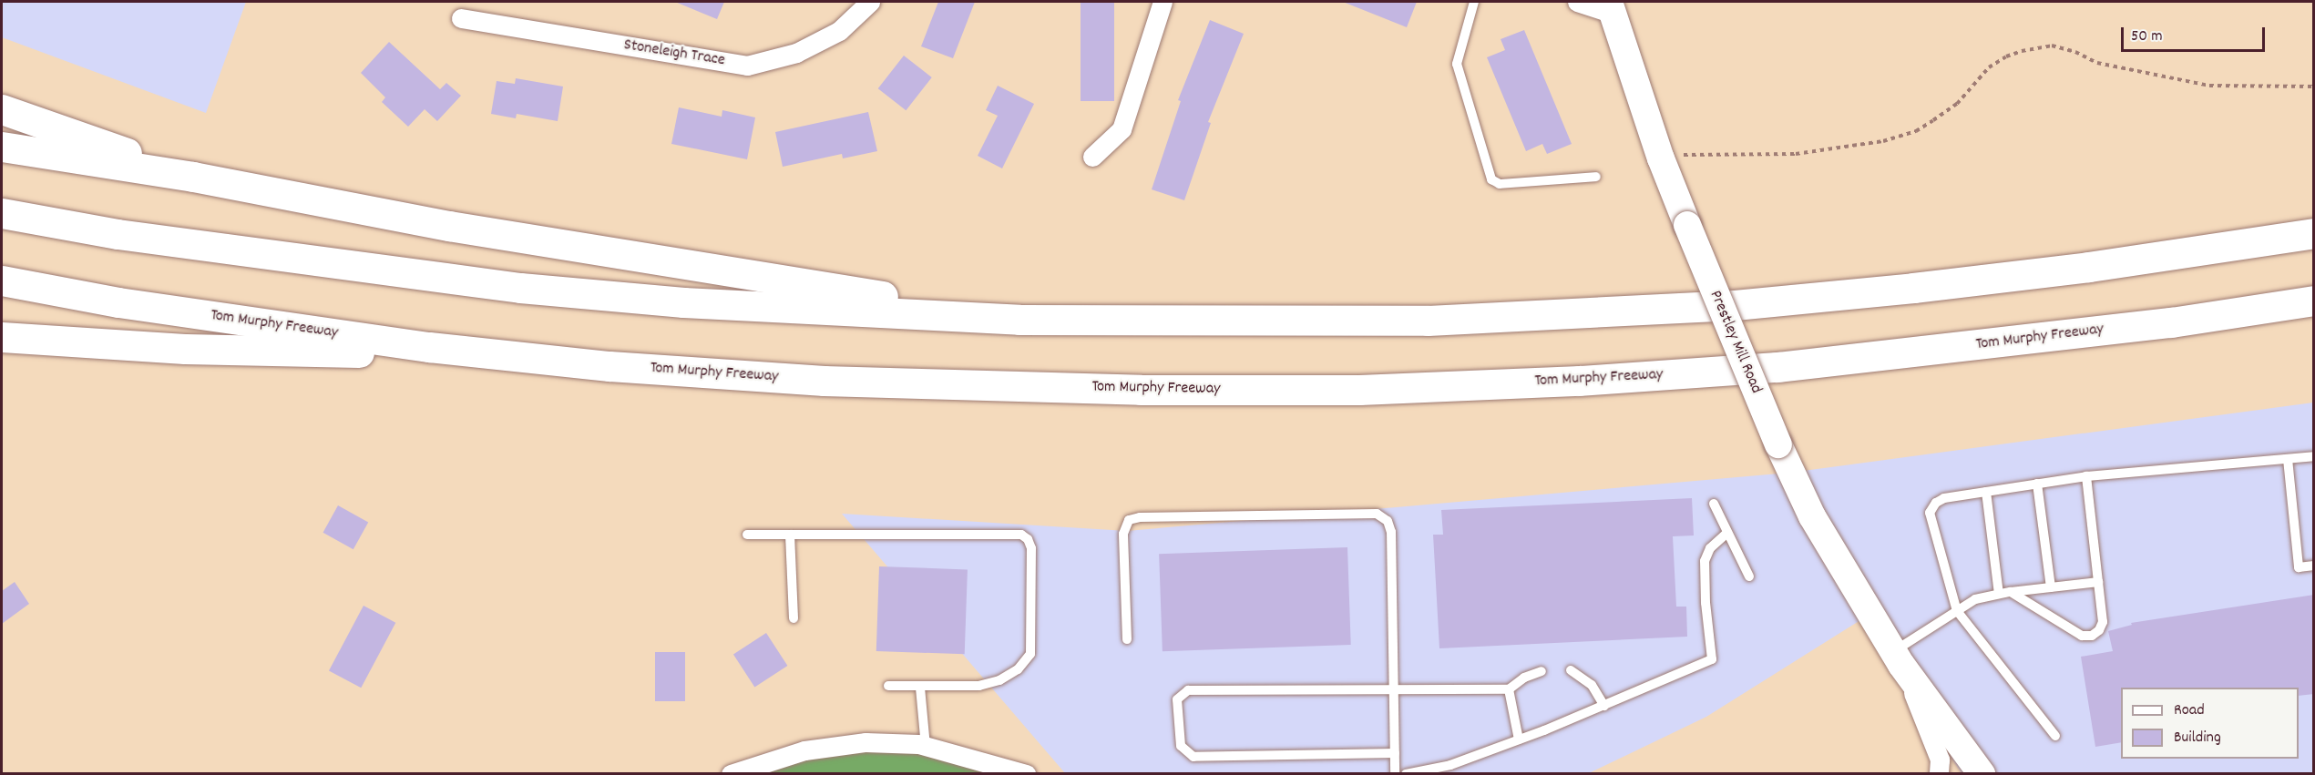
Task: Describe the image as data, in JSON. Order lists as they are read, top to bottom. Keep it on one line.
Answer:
{"streets":{"highway":["Tom Murphy Freeway"],"street":["Stoneleigh Trace","Prestley Mill Road"]},"legend":["Road","Building"],"scale_bar":"50 m"}
